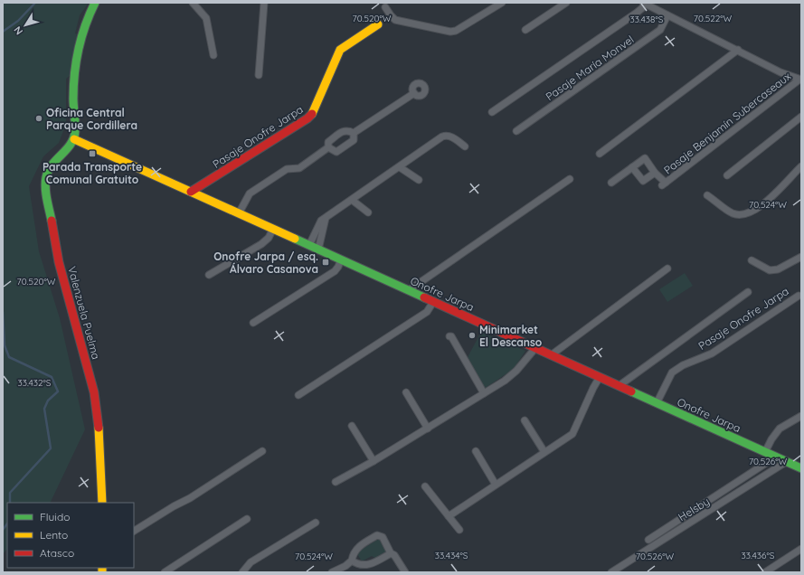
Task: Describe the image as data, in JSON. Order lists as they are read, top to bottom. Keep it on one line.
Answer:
{"streets":{"street":["Pasaje María Monvel","Pasaje Benjamín Subercaseaux","Pasaje Onofre Jarpa","Onofre Jarpa","Valenzuela Puelma","Helsby"]},"crossings":[["Pasaje Onofre Jarpa","Onofre Jarpa"],["Onofre Jarpa","Valenzuela Puelma"],["Onofre Jarpa","Helsby"]],"places":{"other":["Oficina Central Parque Cordillera","Minimarket El Descanso"],"transit":["Parada Transporte Comunal Gratuito","Onofre Jarpa / esq. Álvaro Casanova"]},"legend":["Fluido","Lento","Atasco"],"north":"bottom left","coordinates":["70.520°W","70.522°W","33.438°S","70.524°W","33.432°S","70.526°W","33.434°S","33.436°S"]}
